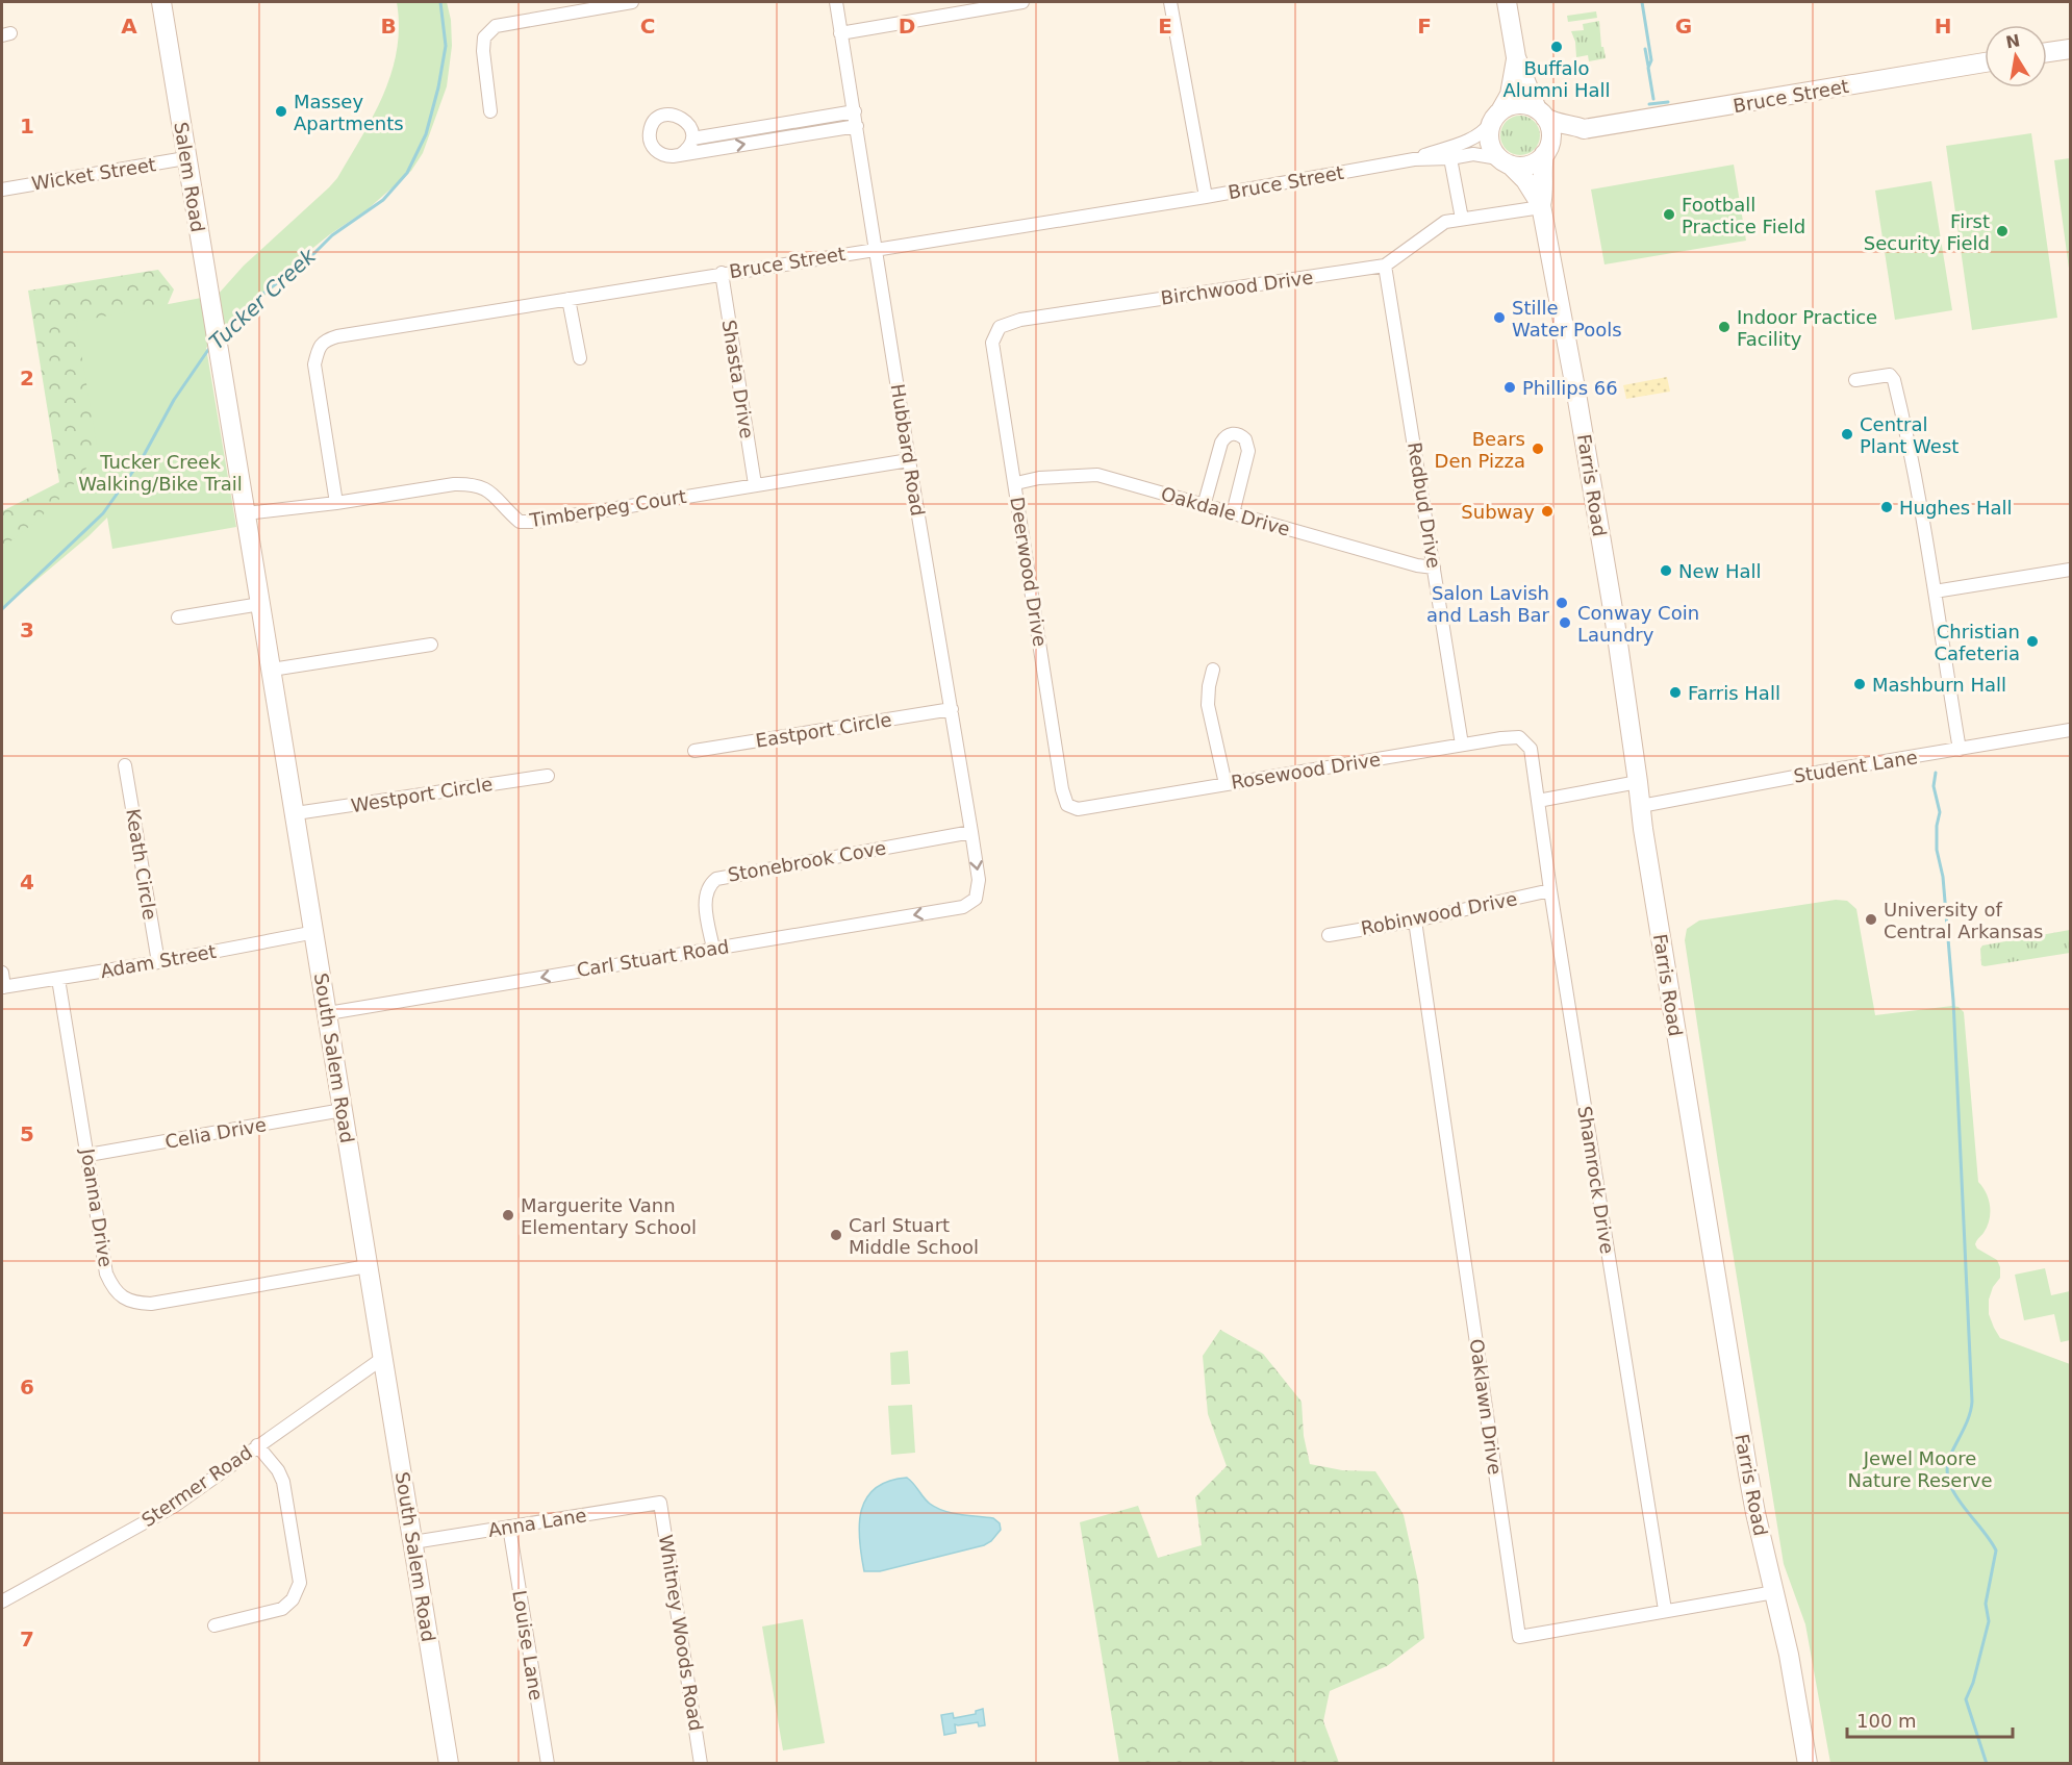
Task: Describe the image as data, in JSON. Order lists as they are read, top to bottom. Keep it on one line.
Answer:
{"streets":{"street":["Bruce Street","Wicket Street","Salem Road","Birchwood Drive","Shasta Drive","Hubbard Road","Farris Road","Redbud Drive","Timberpeg Court","Oakdale Drive","Deerwood Drive","Eastport Circle","Student Lane","Rosewood Drive","Westport Circle","Stonebrook Cove","Keath Circle","Robinwood Drive","Carl Stuart Road","Adam Street","South Salem Road","Celia Drive","Shamrock Drive","Joanna Drive","Oaklawn Drive","Stermer Road","Anna Lane","Whitney Woods Road","Louise Lane"]},"crossings":[["Bruce Street","Shasta Drive"],["Bruce Street","Hubbard Road"],["Bruce Street","Farris Road"],["Bruce Street","Timberpeg Court"],["Wicket Street","Salem Road"],["Salem Road","South Salem Road"],["Birchwood Drive","Farris Road"],["Birchwood Drive","Redbud Drive"],["Birchwood Drive","Deerwood Drive"],["Shasta Drive","Timberpeg Court"],["Hubbard Road","Timberpeg Court"],["Hubbard Road","Eastport Circle"],["Hubbard Road","Stonebrook Cove"],["Hubbard Road","Carl Stuart Road"],["Farris Road","Student Lane"],["Farris Road","Oaklawn Drive"],["Redbud Drive","Oakdale Drive"],["Redbud Drive","Rosewood Drive"],["Timberpeg Court","South Salem Road"],["Oakdale Drive","Deerwood Drive"],["Deerwood Drive","Rosewood Drive"],["Rosewood Drive","Shamrock Drive"],["Westport Circle","South Salem Road"],["Stonebrook Cove","Carl Stuart Road"],["Keath Circle","Adam Street"],["Robinwood Drive","Shamrock Drive"],["Robinwood Drive","Oaklawn Drive"],["Carl Stuart Road","South Salem Road"],["Adam Street","South Salem Road"],["Adam Street","Joanna Drive"],["South Salem Road","Celia Drive"],["South Salem Road","Joanna Drive"],["South Salem Road","Stermer Road"],["South Salem Road","Anna Lane"],["Celia Drive","Joanna Drive"],["Shamrock Drive","Oaklawn Drive"],["Anna Lane","Whitney Woods Road"],["Anna Lane","Louise Lane"]],"one_way":["Carl Stuart Road"],"water":["Tucker Creek"],"parks":["Tucker Creek Walking/Bike Trail","Jewel Moore Nature Reserve"],"places":["Buffalo Alumni Hall","Massey Apartments","Football Practice Field","First Security Field","Stille Water Pools","Indoor Practice Facility","Phillips 66","Central Plant West","Bears Den Pizza","Hughes Hall","Subway","New Hall","Salon Lavish and Lash Bar","Conway Coin Laundry","Christian Cafeteria","Mashburn Hall","Farris Hall","University of Central Arkansas","Marguerite Vann Elementary School","Carl Stuart Middle School"],"scale_bar":"100 m","north":"top","grid":{"columns":["A","B","C","D","E","F","G","H"],"rows":["1","2","3","4","5","6","7"]}}
